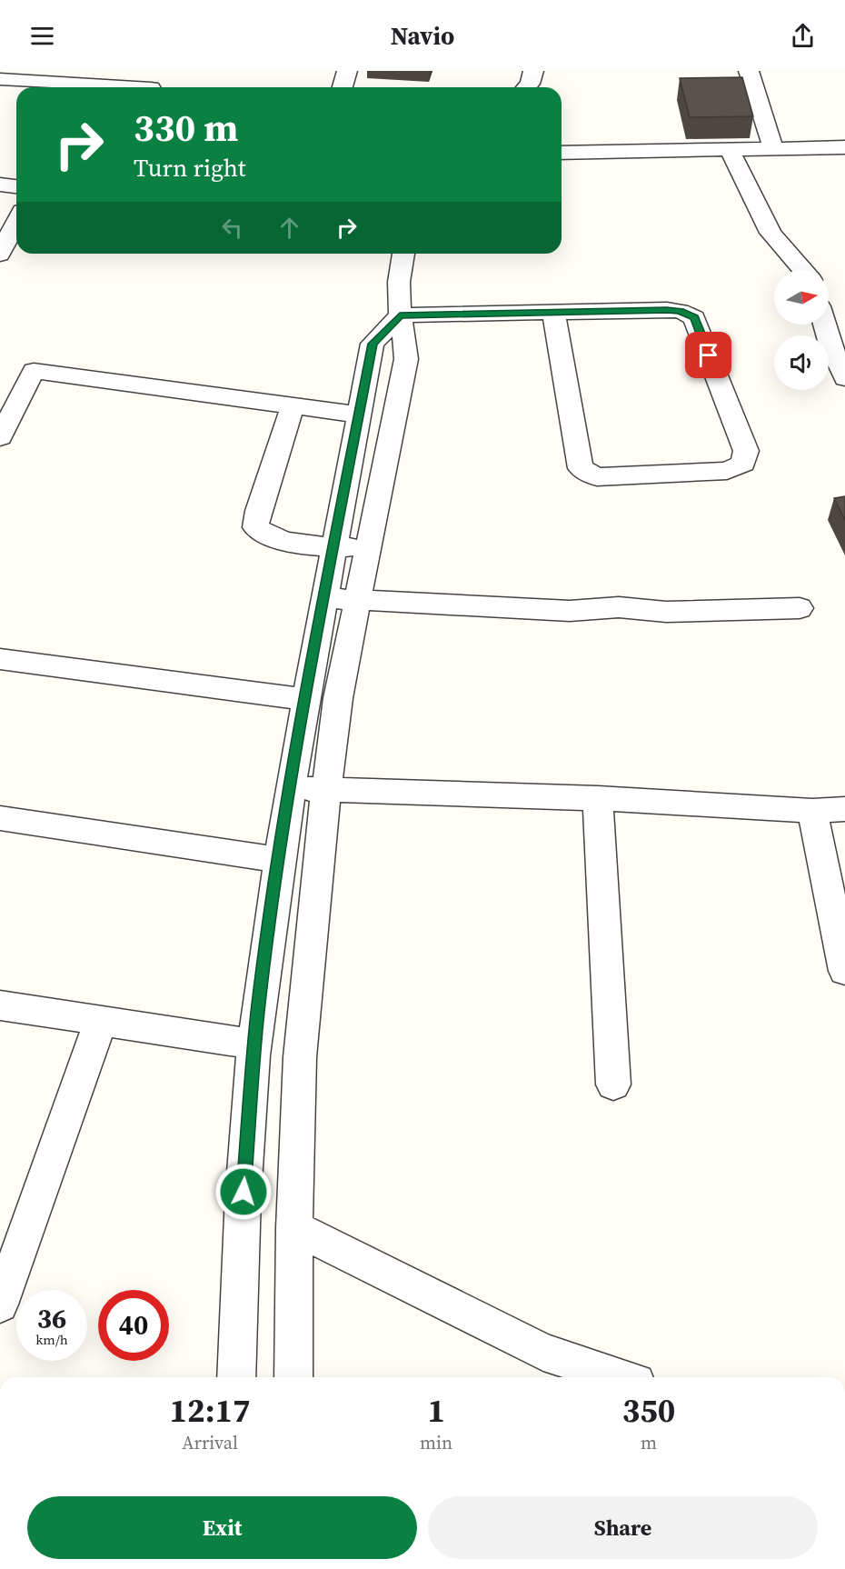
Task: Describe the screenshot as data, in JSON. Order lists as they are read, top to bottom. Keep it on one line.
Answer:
{"north":"right","page":{"header":"Navio","turn":["330 m","Turn right"],"speed":"36 km/h","limit":"40","eta":["12:17","Arrival","1","min","350","m"],"buttons":["Exit","Share"]}}
